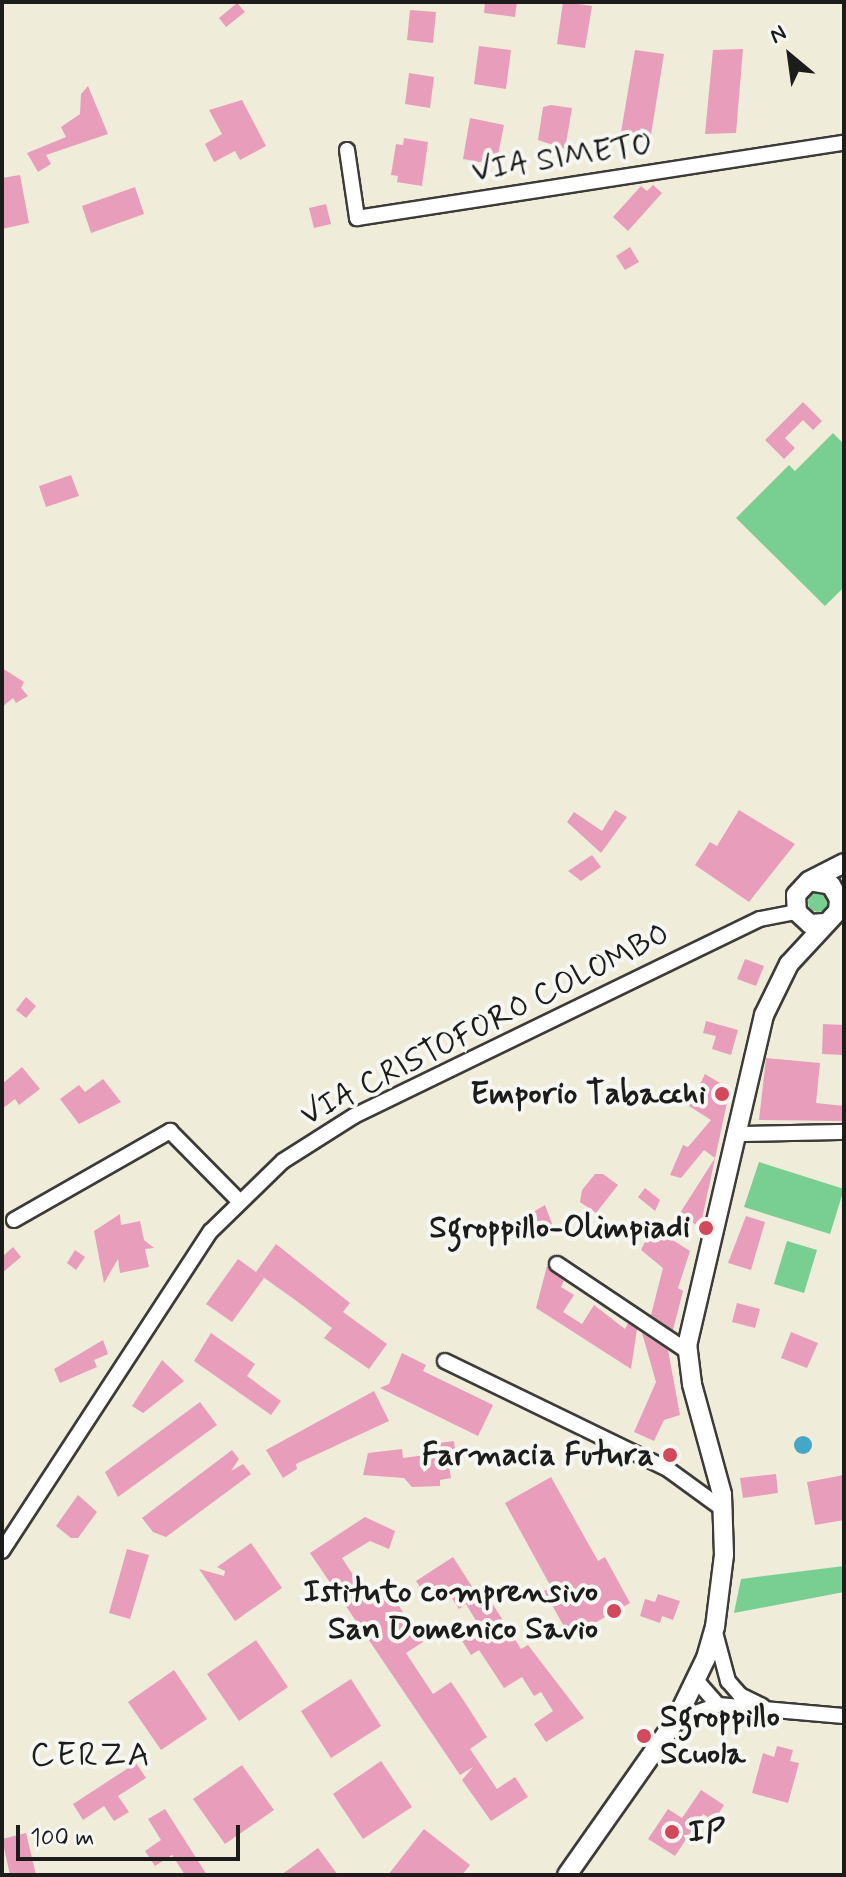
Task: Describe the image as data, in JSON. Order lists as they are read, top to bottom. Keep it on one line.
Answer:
{"streets":{"street":["VIA SIMETO","VIA CRISTOFORO COLOMBO"]},"districts":["CERZA"],"places":["Emporio Tabacchi","Sgroppillo-Olimpiadi","Farmacia Futura","Istituto comprensivo San Domenico Savio","Sgroppillo Scuola","IP"],"scale_bar":"100 m","north":"top left"}
